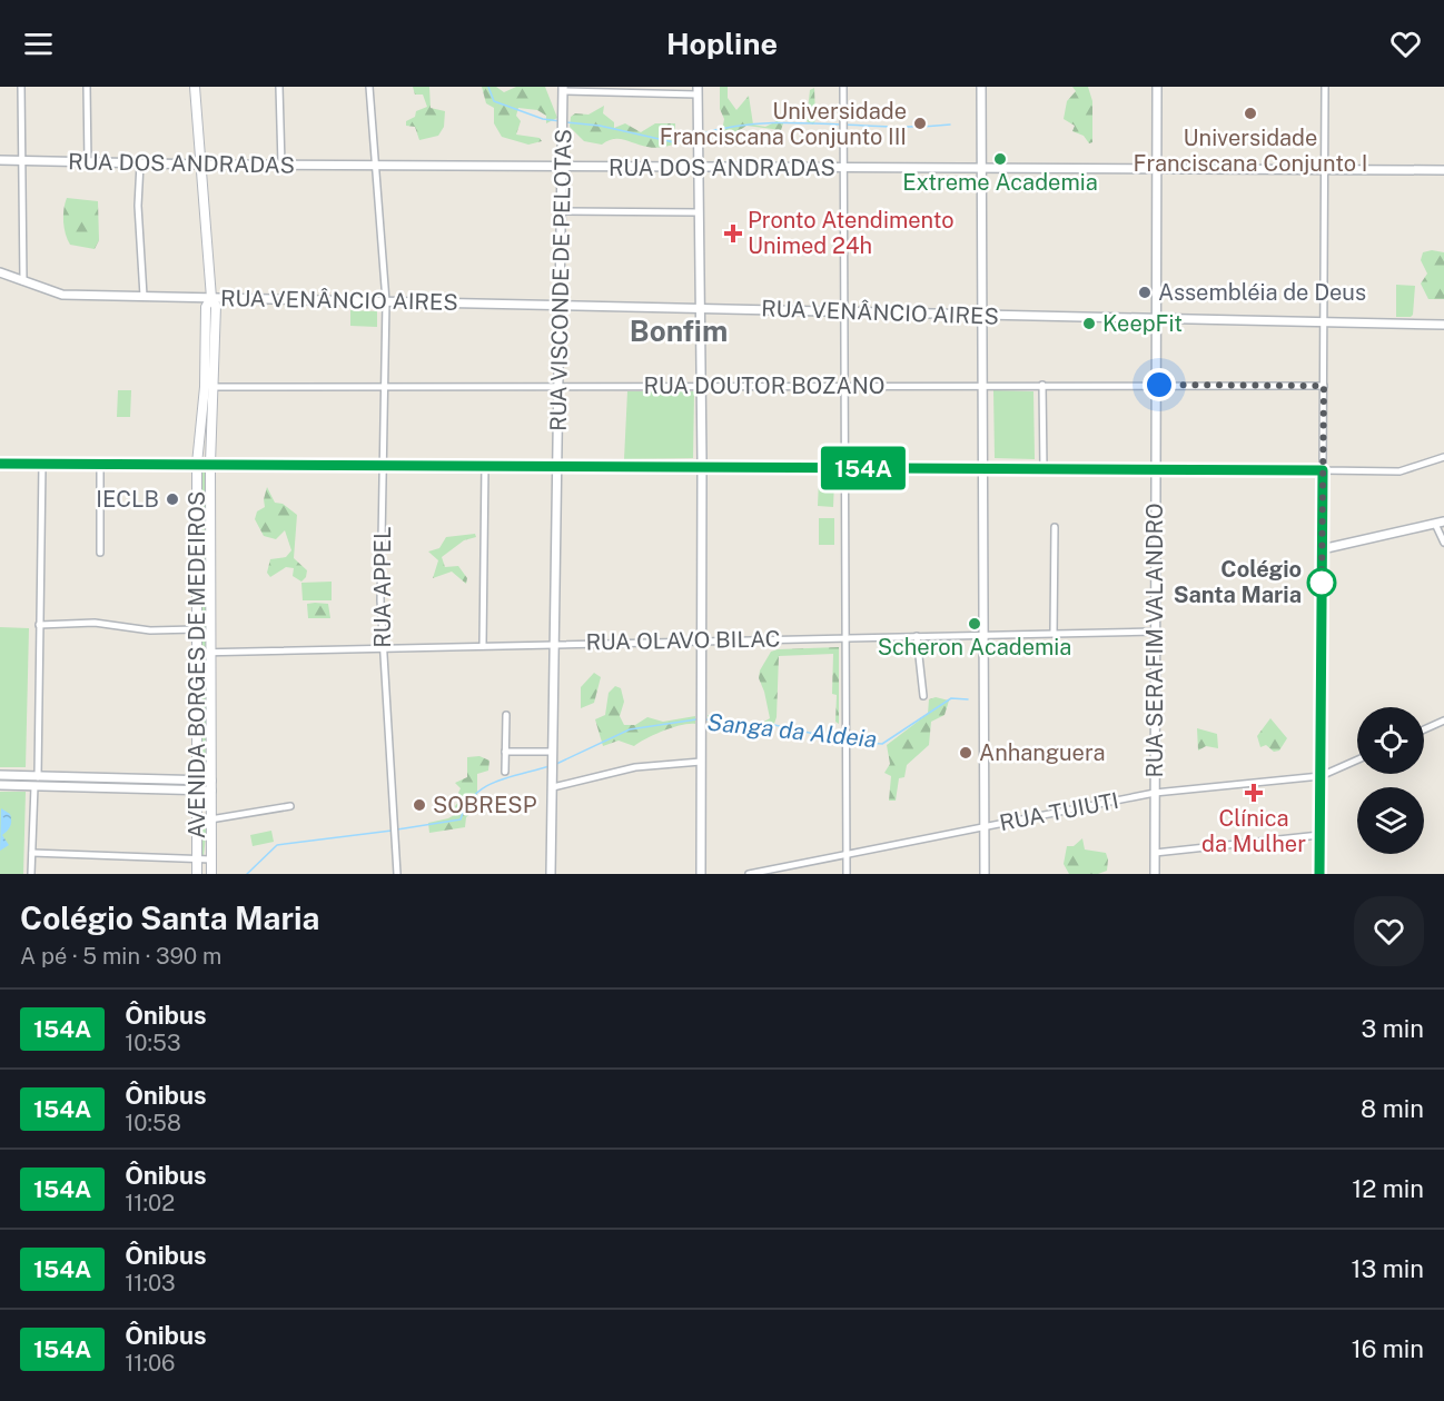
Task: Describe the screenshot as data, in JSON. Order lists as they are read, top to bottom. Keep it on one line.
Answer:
{"streets":{"main road":["AVENIDA BORGES DE MEDEIROS"],"street":["RUA DOS ANDRADAS","RUA VISCONDE DE PELOTAS","RUA VENÂNCIO AIRES","RUA DOUTOR BOZANO","RUA APPEL","RUA OLAVO BILAC","RUA SERAFIM VALANDRO","RUA TUIUTI"]},"crossings":[["RUA DOS ANDRADAS","RUA VISCONDE DE PELOTAS"],["RUA DOS ANDRADAS","RUA APPEL"],["RUA DOS ANDRADAS","RUA SERAFIM VALANDRO"],["RUA DOS ANDRADAS","AVENIDA BORGES DE MEDEIROS"],["RUA VISCONDE DE PELOTAS","RUA VENÂNCIO AIRES"],["RUA VISCONDE DE PELOTAS","RUA DOUTOR BOZANO"],["RUA VISCONDE DE PELOTAS","RUA OLAVO BILAC"],["RUA VENÂNCIO AIRES","RUA APPEL"],["RUA VENÂNCIO AIRES","RUA SERAFIM VALANDRO"],["RUA VENÂNCIO AIRES","AVENIDA BORGES DE MEDEIROS"],["RUA DOUTOR BOZANO","RUA APPEL"],["RUA DOUTOR BOZANO","RUA SERAFIM VALANDRO"],["RUA DOUTOR BOZANO","AVENIDA BORGES DE MEDEIROS"],["RUA APPEL","RUA OLAVO BILAC"],["RUA OLAVO BILAC","RUA SERAFIM VALANDRO"],["RUA OLAVO BILAC","AVENIDA BORGES DE MEDEIROS"],["RUA SERAFIM VALANDRO","RUA TUIUTI"]],"districts":["Bonfim"],"water":["Sanga da Aldeia"],"places":{"other":["Universidade Franciscana Conjunto I","Universidade Franciscana Conjunto III","Extreme Academia","Assembléia de Deus","KeepFit","IECLB","Colégio Santa Maria","Scheron Academia","Anhanguera","SOBRESP"],"health":["Pronto Atendimento Unimed 24h","Clínica da Mulher"]},"lines":["bus line 154A"],"page":{"header":"Hopline","on_map":"154A","heading":["Colégio Santa Maria","A pé · 5 min · 390 m"],"list":[{"mark":"154A","name":"Ônibus","note":"10:53","value":"3 min"},{"mark":"154A","name":"Ônibus","note":"10:58","value":"8 min"},{"mark":"154A","name":"Ônibus","note":"11:02","value":"12 min"},{"mark":"154A","name":"Ônibus","note":"11:03","value":"13 min"},{"mark":"154A","name":"Ônibus","note":"11:06","value":"16 min"}]}}
